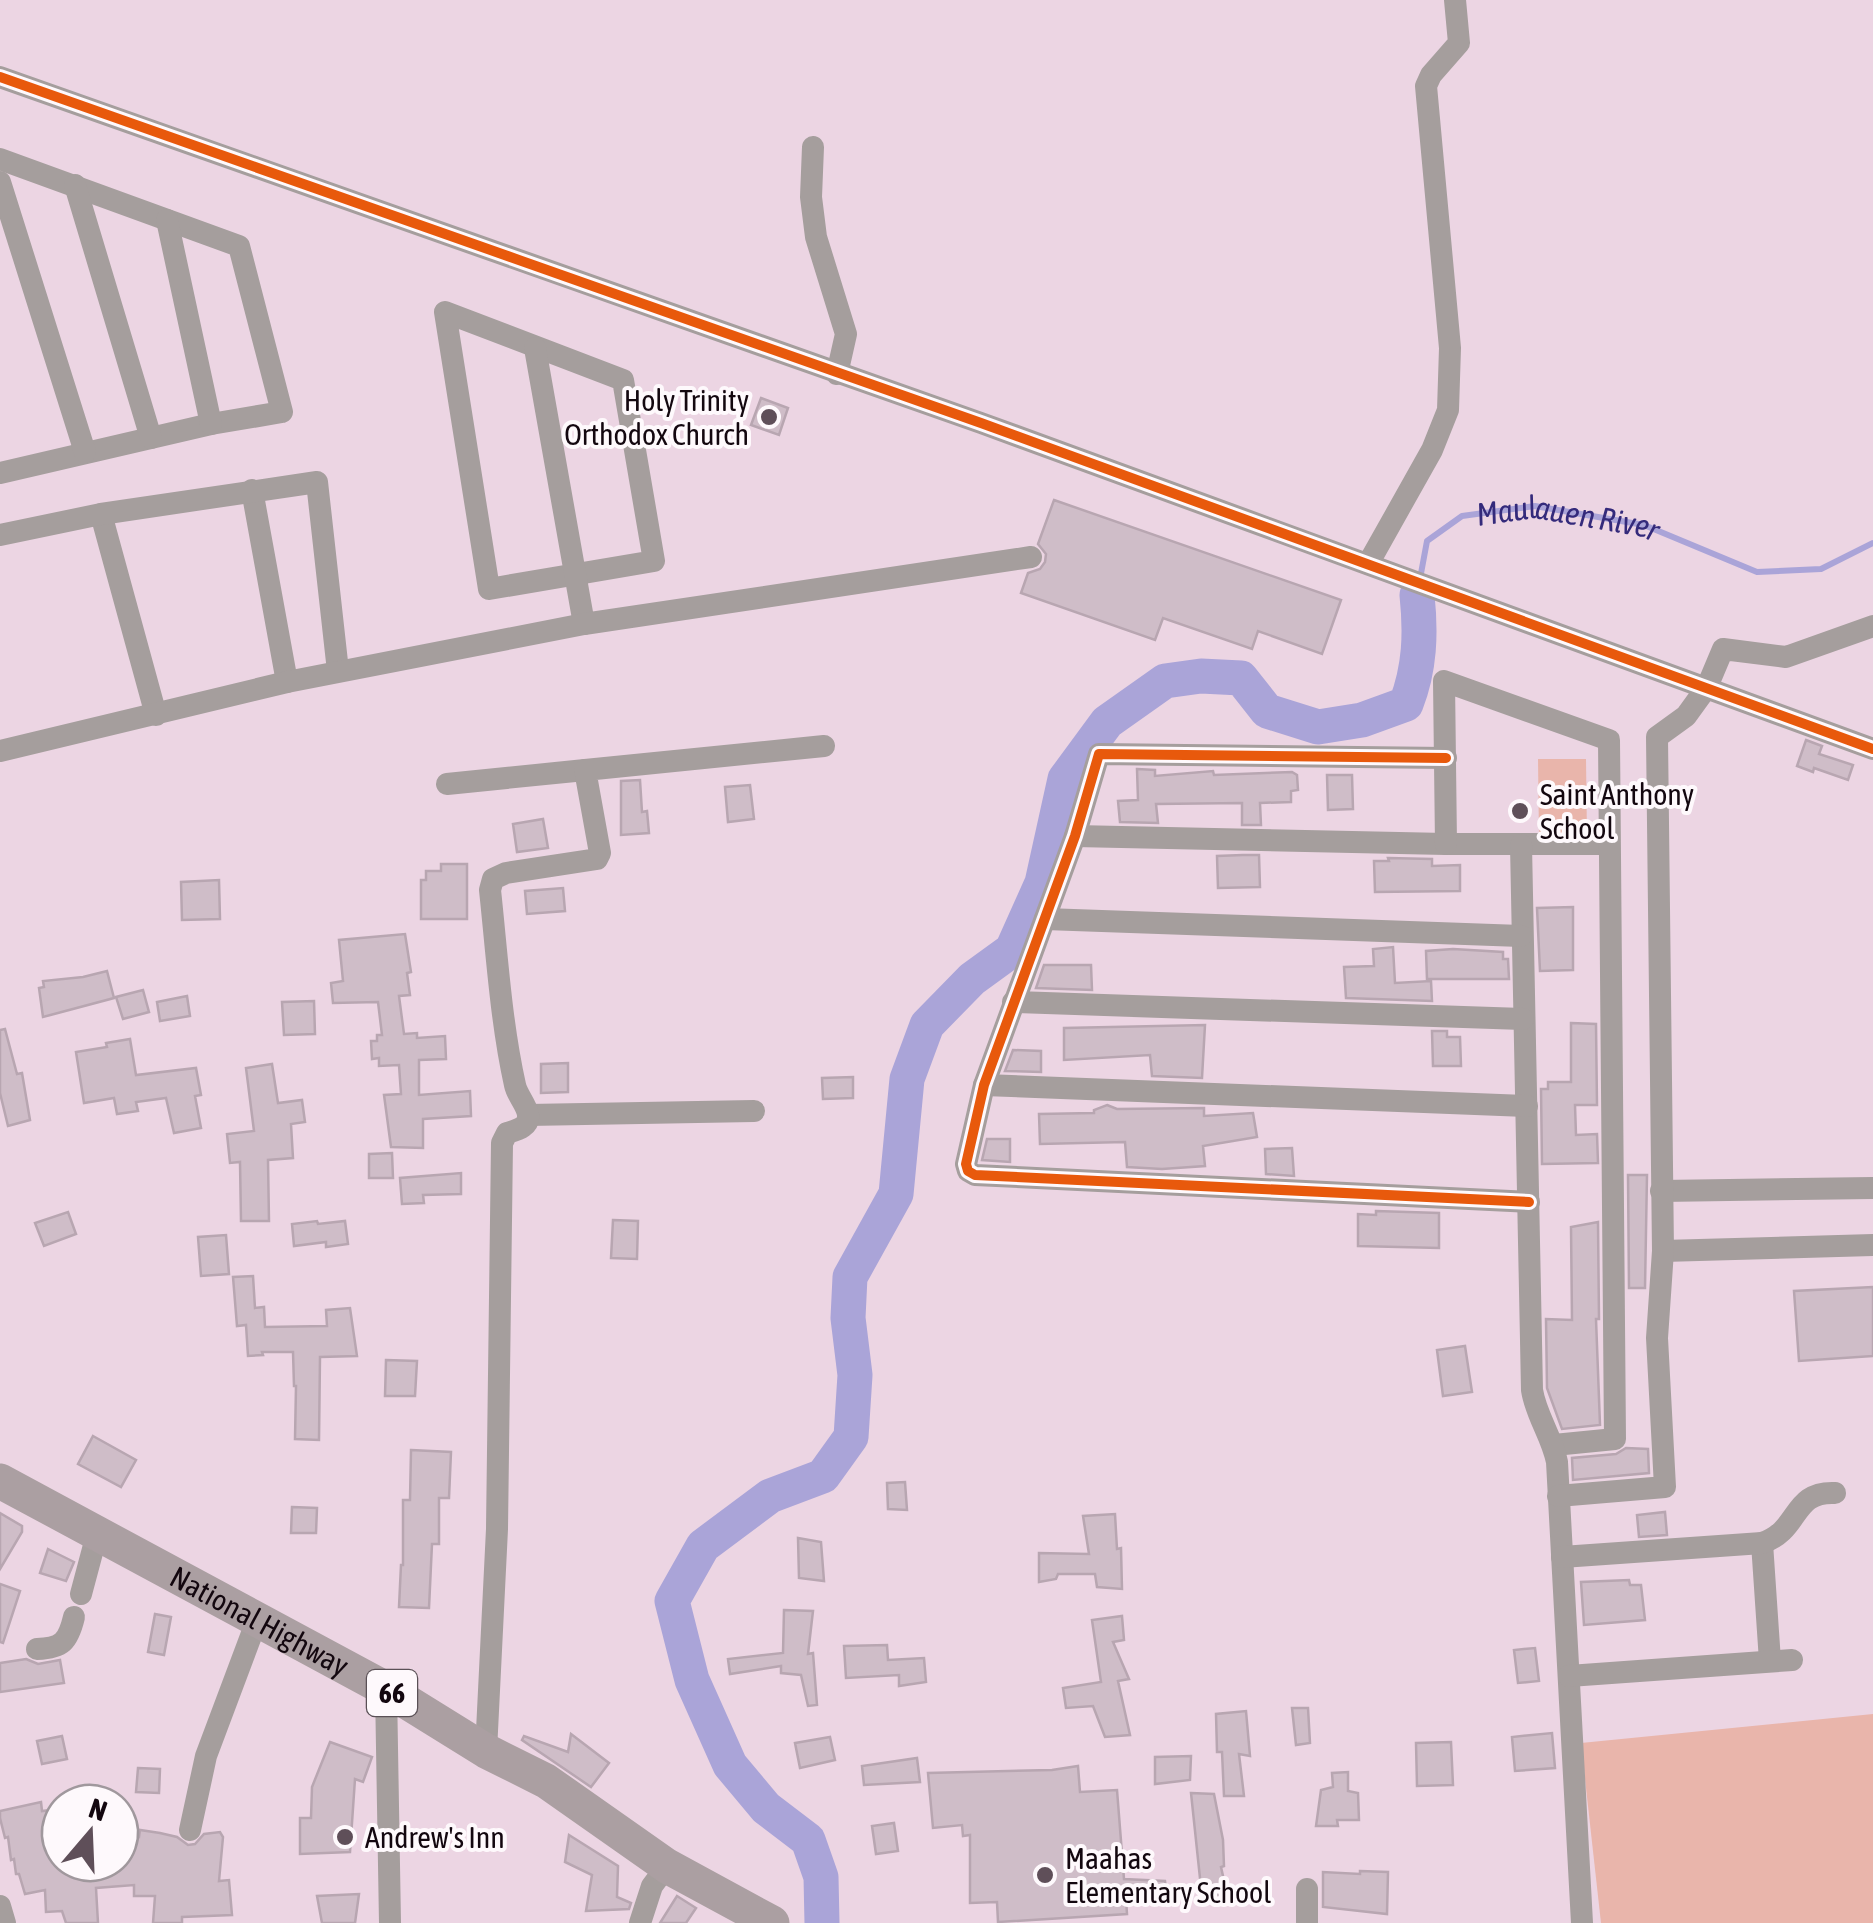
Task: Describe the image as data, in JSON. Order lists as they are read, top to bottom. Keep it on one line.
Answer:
{"streets":{"main road":["National Highway","66"]},"water":["Maulauen River"],"places":["Holy Trinity Orthodox Church","Saint Anthony School","Andrew's Inn","Maahas Elementary School"],"north":"top"}
